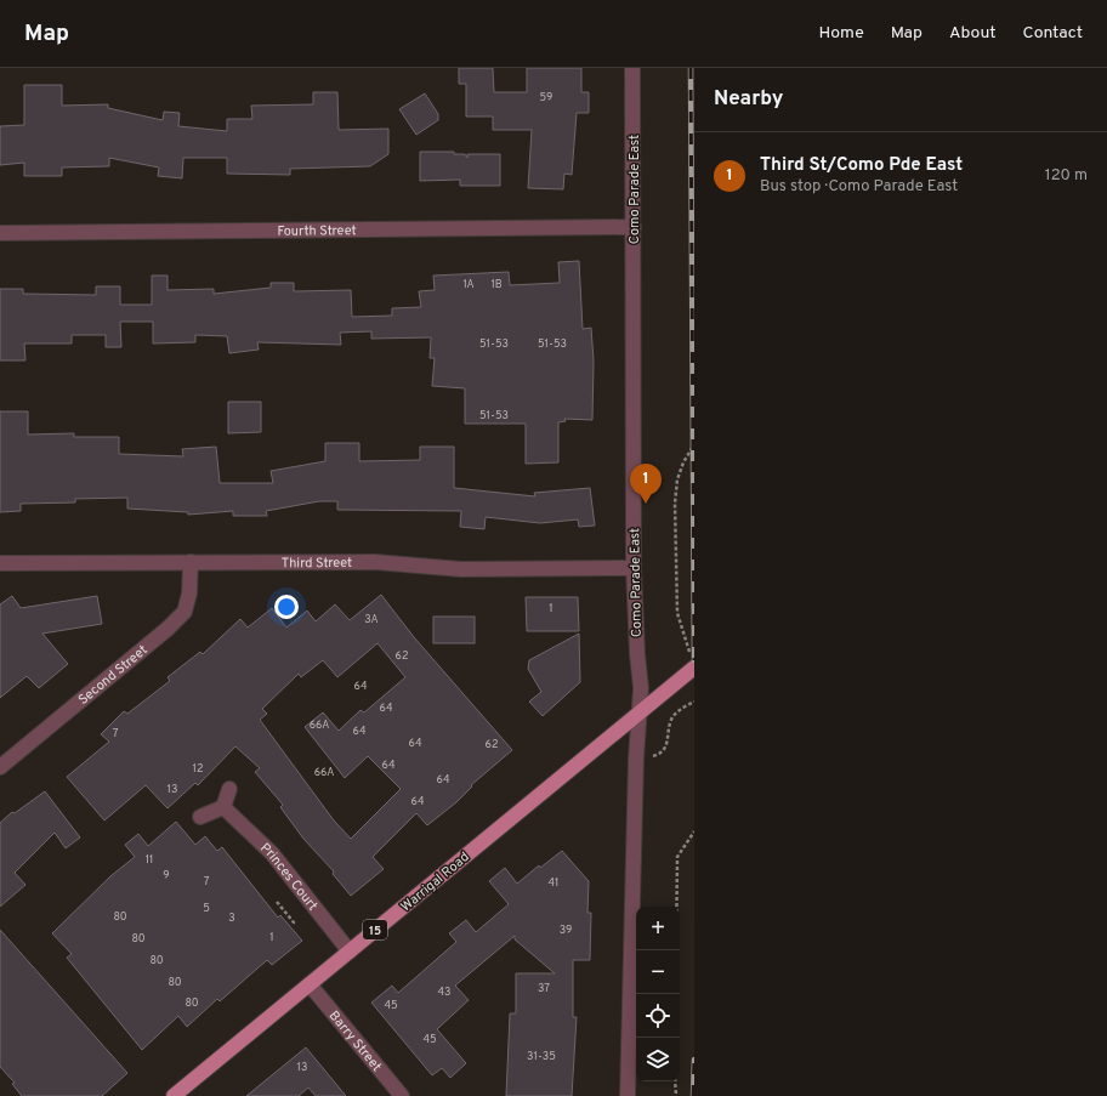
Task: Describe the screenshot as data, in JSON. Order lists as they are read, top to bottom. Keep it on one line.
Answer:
{"streets":{"main road":["Warrigal Road","15"],"street":["Como Parade East","Fourth Street","Third Street","Second Street","Princes Court","Barry Street"]},"crossings":[["Como Parade East","Fourth Street"],["Como Parade East","Third Street"],["Como Parade East","Warrigal Road"],["Third Street","Second Street"],["Princes Court","Warrigal Road"],["Warrigal Road","Barry Street"]],"house_numbers":["59","1A","1B","51-53","51-53","51-53","1","3A","62","64","64","66A","64","7","64","62","64","12","66A","64","13","64","11","9","7","41","5","80","3","39","1","80","80","80","37","43","80","45","45","31-35","13"],"page":{"header":"Map","nav":["Home","Map","About","Contact"],"heading":"Nearby","list":[{"mark":"1","name":"Third St/Como Pde East","note":"Bus stop · Como Parade East","value":"120 m"}],"pins":"1","map_buttons":["+","−"]}}
